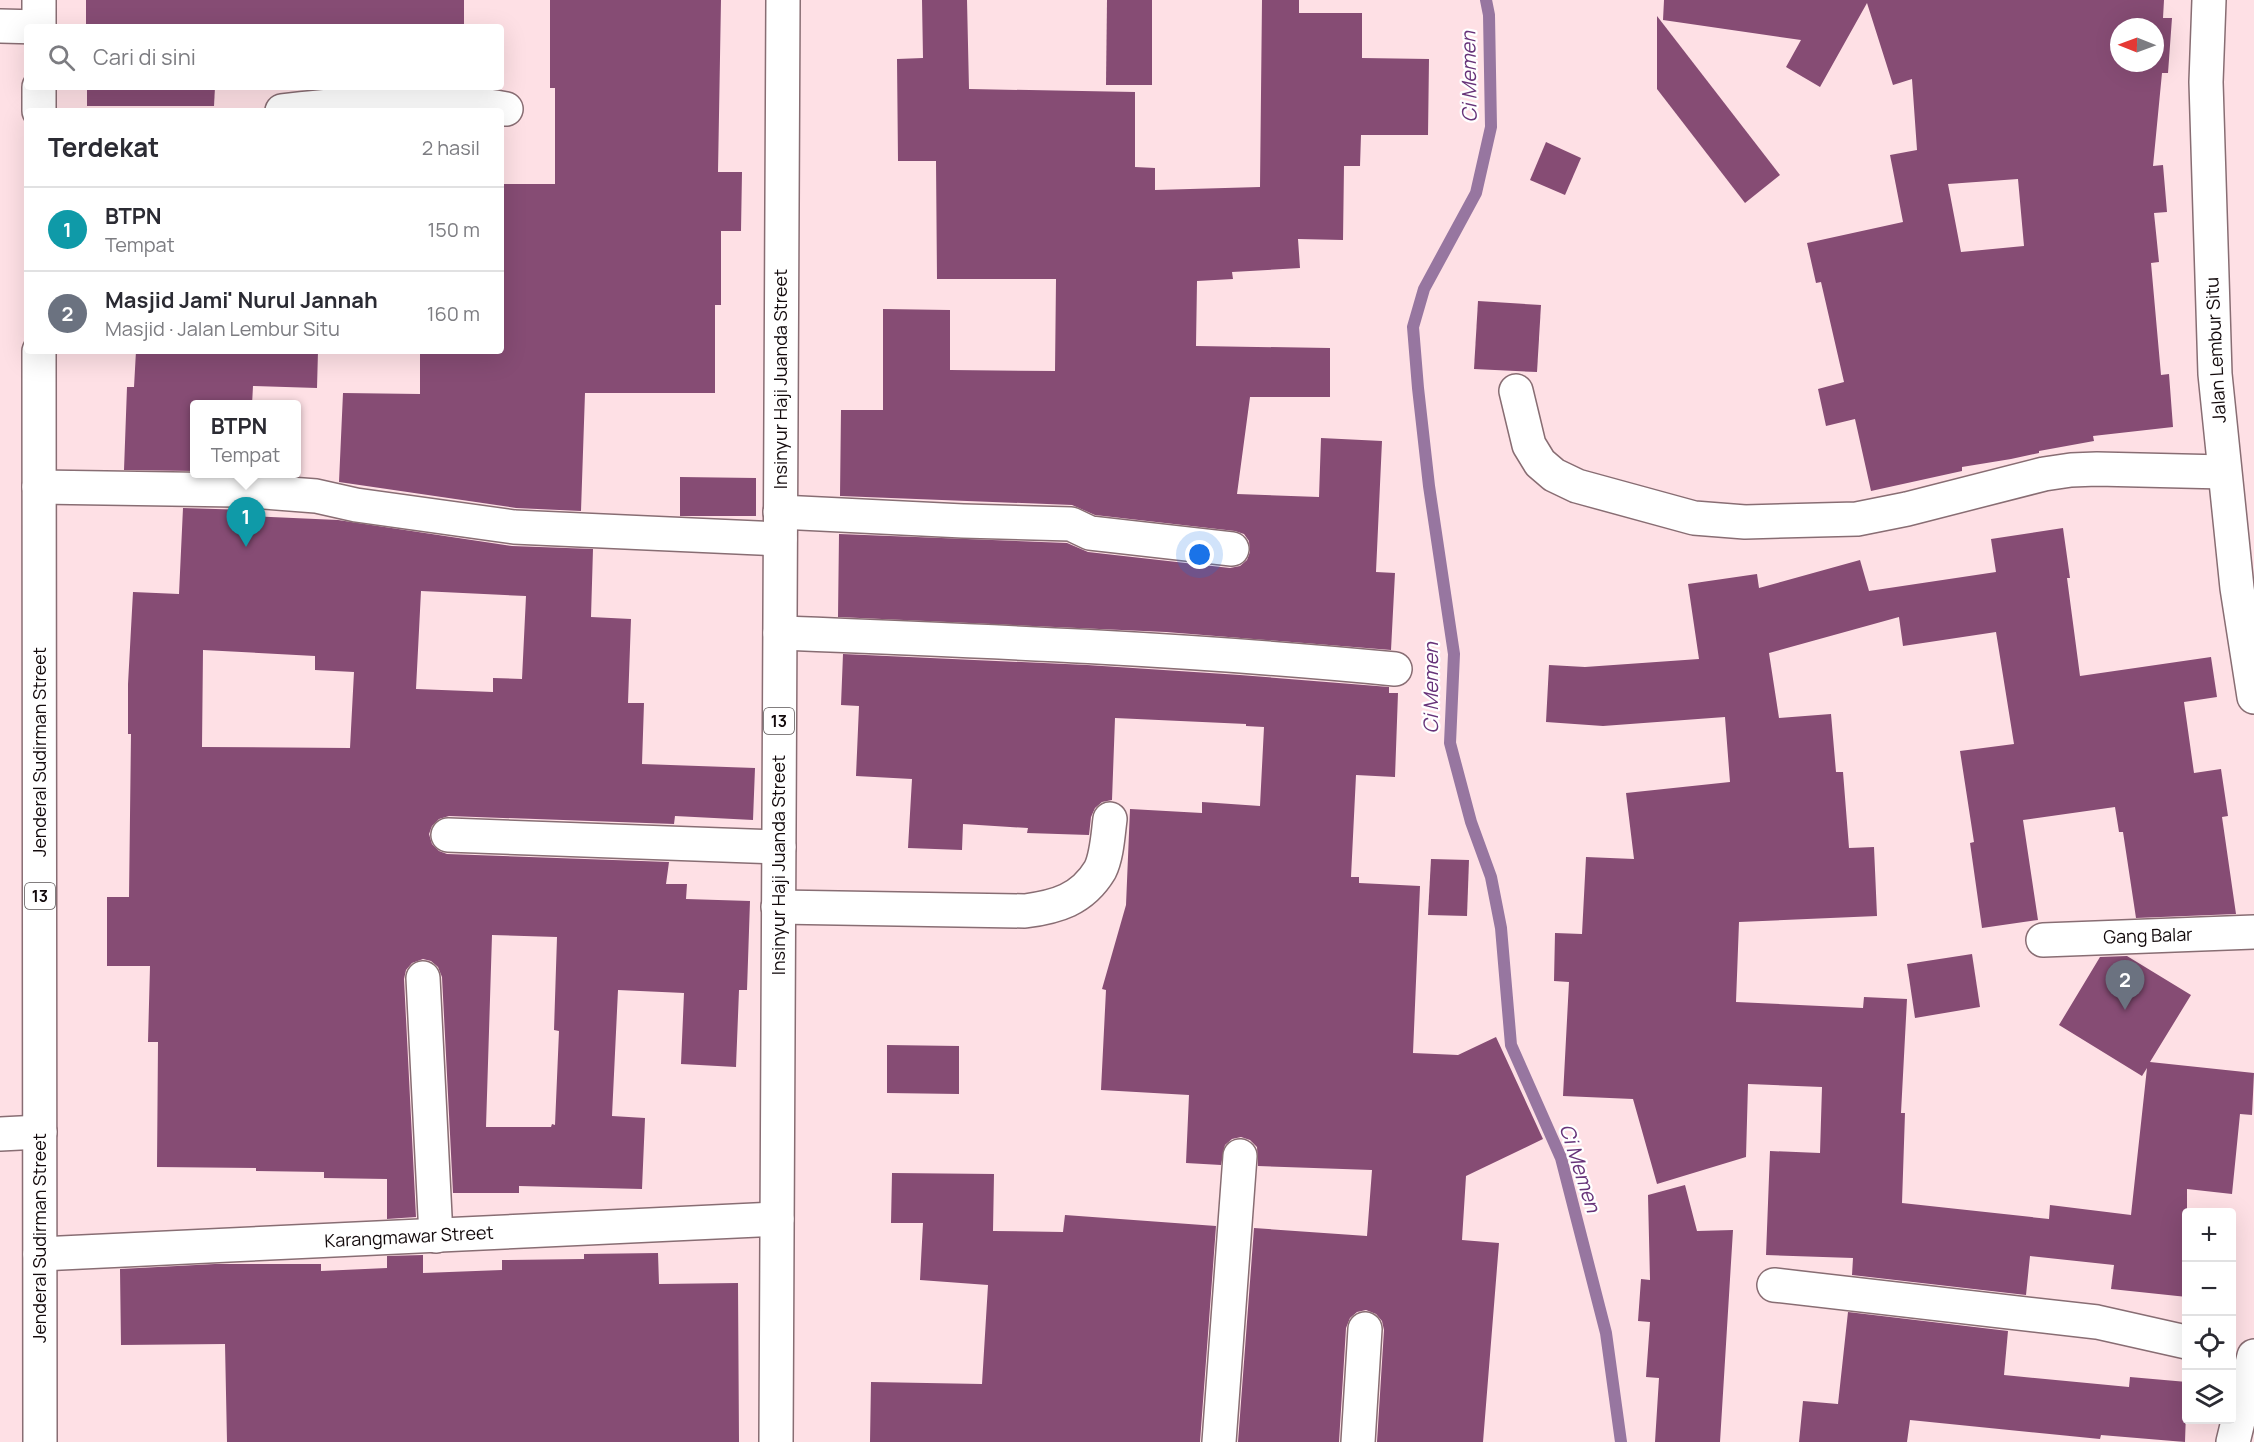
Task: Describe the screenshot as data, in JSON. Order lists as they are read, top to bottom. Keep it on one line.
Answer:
{"streets":{"main road":["Jalan Lembur Situ","Insinyur Haji Juanda Street","13","Jenderal Sudirman Street","Gang Balar","Karangmawar Street"]},"crossings":[["Insinyur Haji Juanda Street","Karangmawar Street"],["Jenderal Sudirman Street","Karangmawar Street"]],"water":["Ci Memen"],"north":"left","page":{"search":"Cari di sini","heading":["Terdekat","2 hasil"],"list":[{"mark":"1","name":"BTPN","note":"Tempat","value":"150 m"},{"mark":"2","name":"Masjid Jami' Nurul Jannah","note":"Masjid · Jalan Lembur Situ","value":"160 m"}],"popup":["BTPN","Tempat"],"pins":["1","2"],"map_buttons":["+","−"]}}
